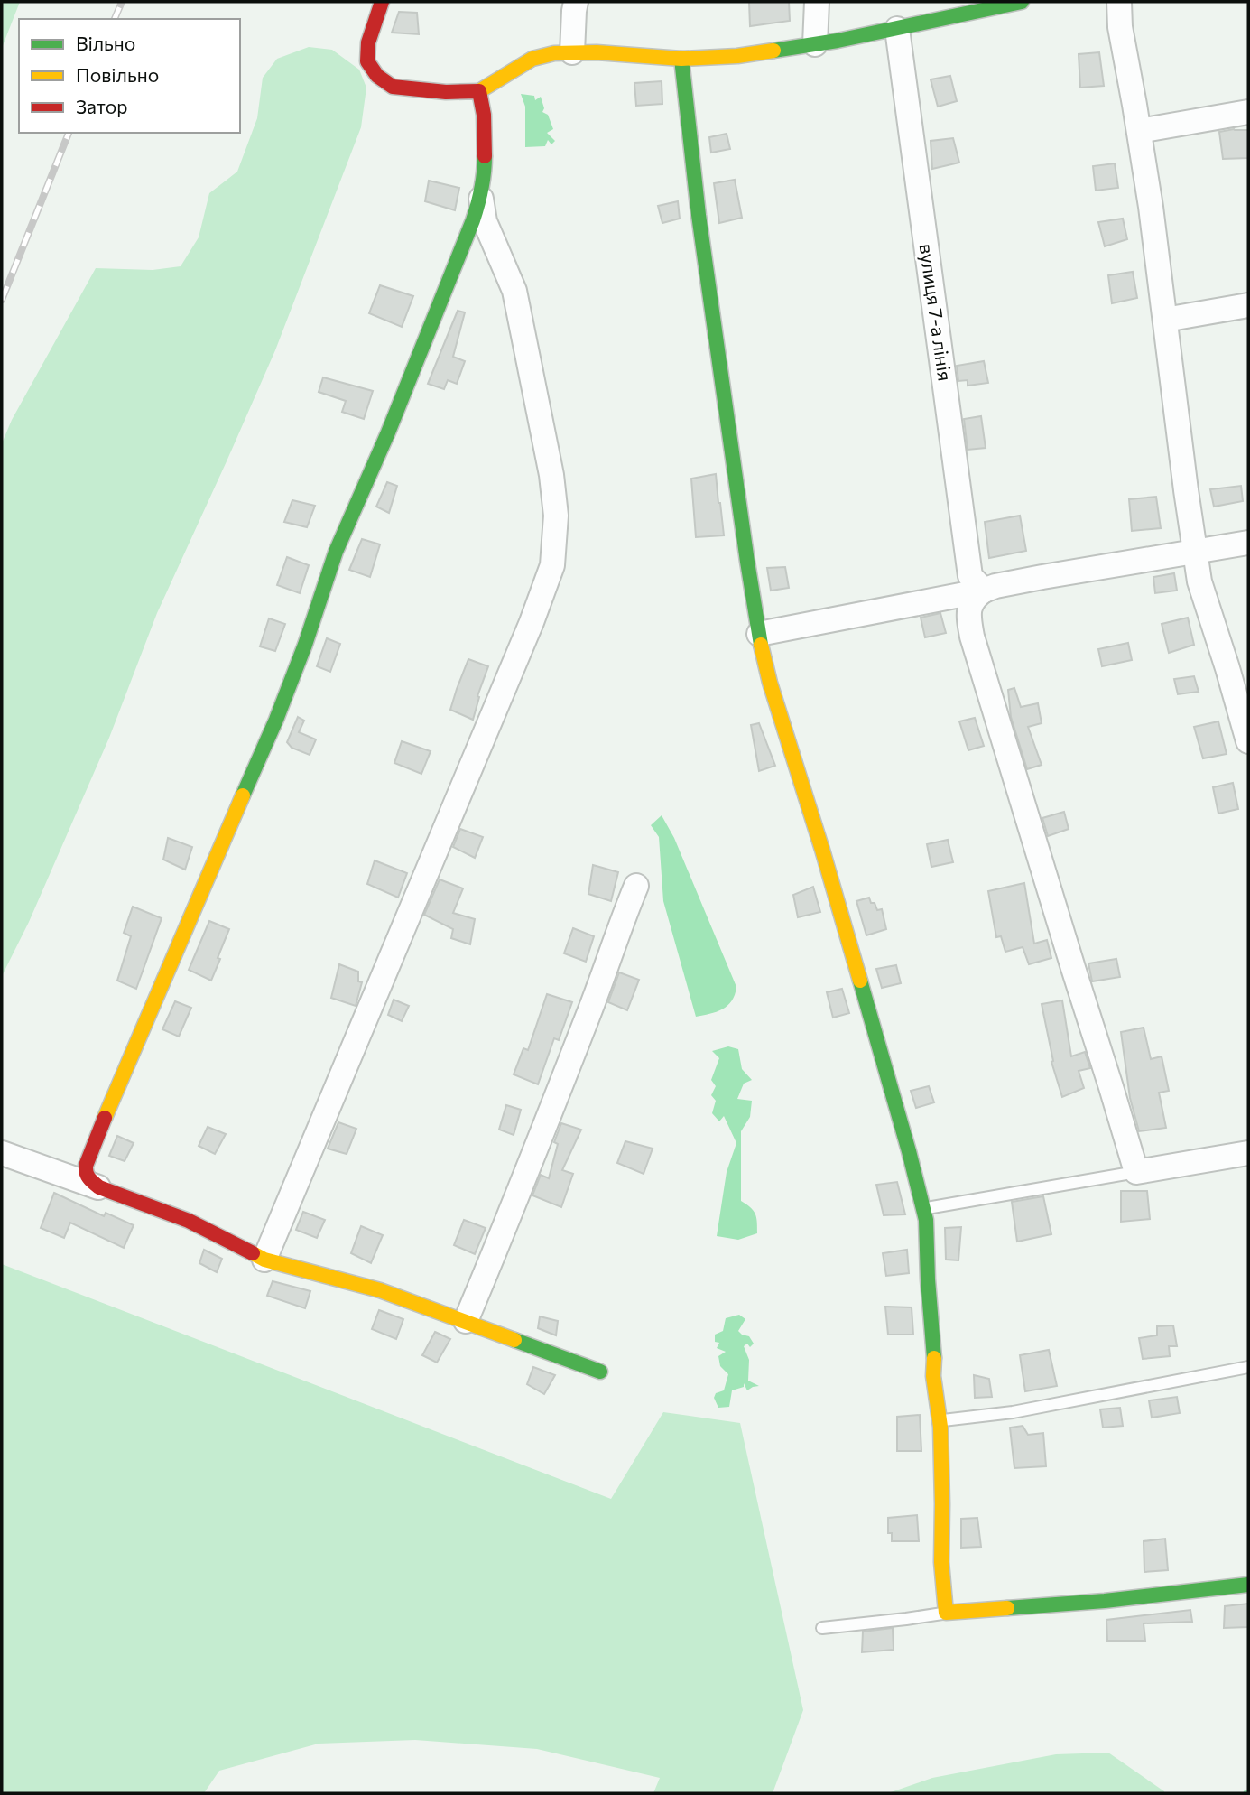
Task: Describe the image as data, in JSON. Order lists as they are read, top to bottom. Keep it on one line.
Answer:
{"streets":{"street":["вулиця 7-а лінія"]},"legend":["Вільно","Повільно","Затор"]}
